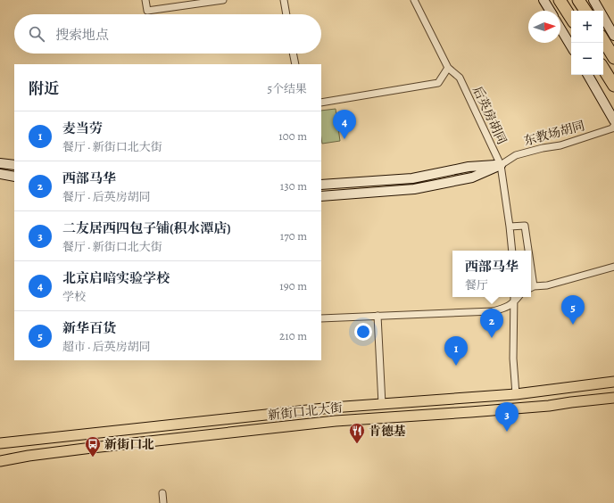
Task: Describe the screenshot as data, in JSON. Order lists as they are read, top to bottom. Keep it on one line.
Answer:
{"streets":{"main road":["新街口北大街"],"street":["后英房胡同","东教场胡同"]},"crossings":[["后英房胡同","东教场胡同"]],"places":{"restaurant":["肯德基"],"bus stop":["新街口北"]},"north":"right","page":{"map_buttons":["+","−"],"search":"搜索地点","heading":["附近","5个结果"],"pins":["4","5","2","1","3"],"list":[{"mark":"1","name":"麦当劳","note":"餐厅 · 新街口北大街","value":"100 m"},{"mark":"2","name":"西部马华","note":"餐厅 · 后英房胡同","value":"130 m"},{"mark":"3","name":"二友居西四包子铺(积水潭店)","note":"餐厅 · 新街口北大街","value":"170 m"},{"mark":"4","name":"北京启喑实验学校","note":"学校","value":"190 m"},{"mark":"5","name":"新华百货","note":"超市 · 后英房胡同","value":"210 m"}],"popup":["西部马华","餐厅"]}}
